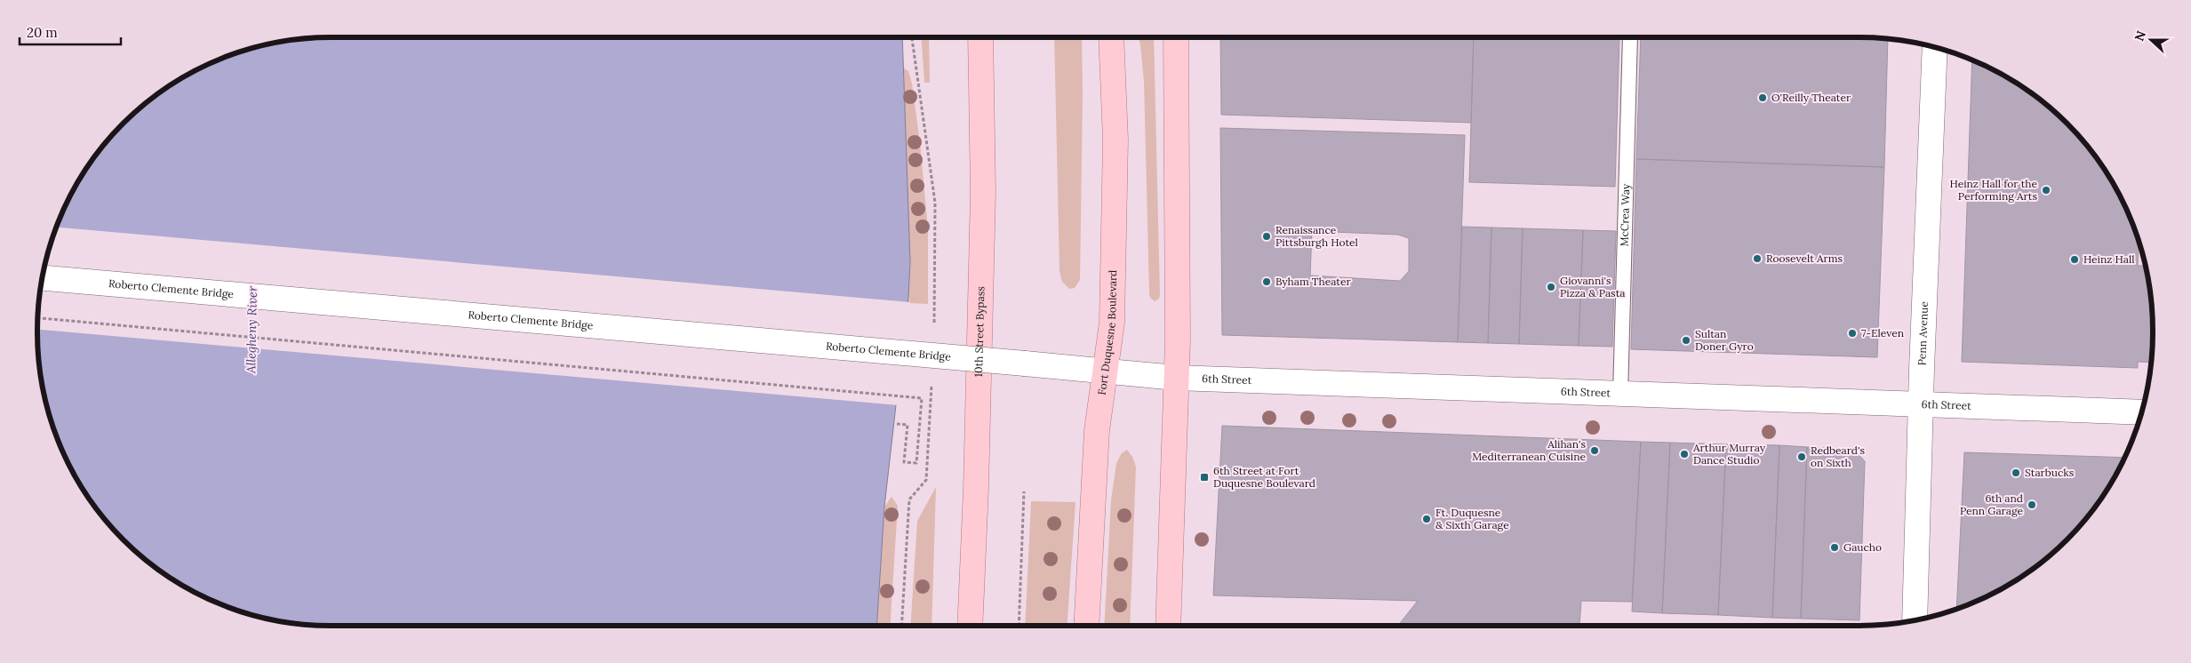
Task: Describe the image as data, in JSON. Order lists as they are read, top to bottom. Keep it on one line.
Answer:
{"streets":{"main road":["Roberto Clemente Bridge","10th Street Bypass","Fort Duquesne Boulevard","Penn Avenue","6th Street"],"lane":["McCrea Way"]},"crossings":[["McCrea Way","6th Street"],["Roberto Clemente Bridge","6th Street"],["Fort Duquesne Boulevard","6th Street"],["Penn Avenue","6th Street"]],"water":["Allegheny River"],"places":{"other":["O'Reilly Theater","Heinz Hall for the Performing Arts","Renaissance Pittsburgh Hotel","Roosevelt Arms","Heinz Hall","Byham Theater","Giovanni's Pizza & Pasta","7-Eleven","Sultan Doner Gyro","Alihan's Mediterranean Cuisine","Arthur Murray Dance Studio","Redbeard's on Sixth","Starbucks","6th and Penn Garage","Ft. Duquesne & Sixth Garage","Gaucho"],"transit":["6th Street at Fort Duquesne Boulevard"]},"scale_bar":"20 m","north":"left"}
